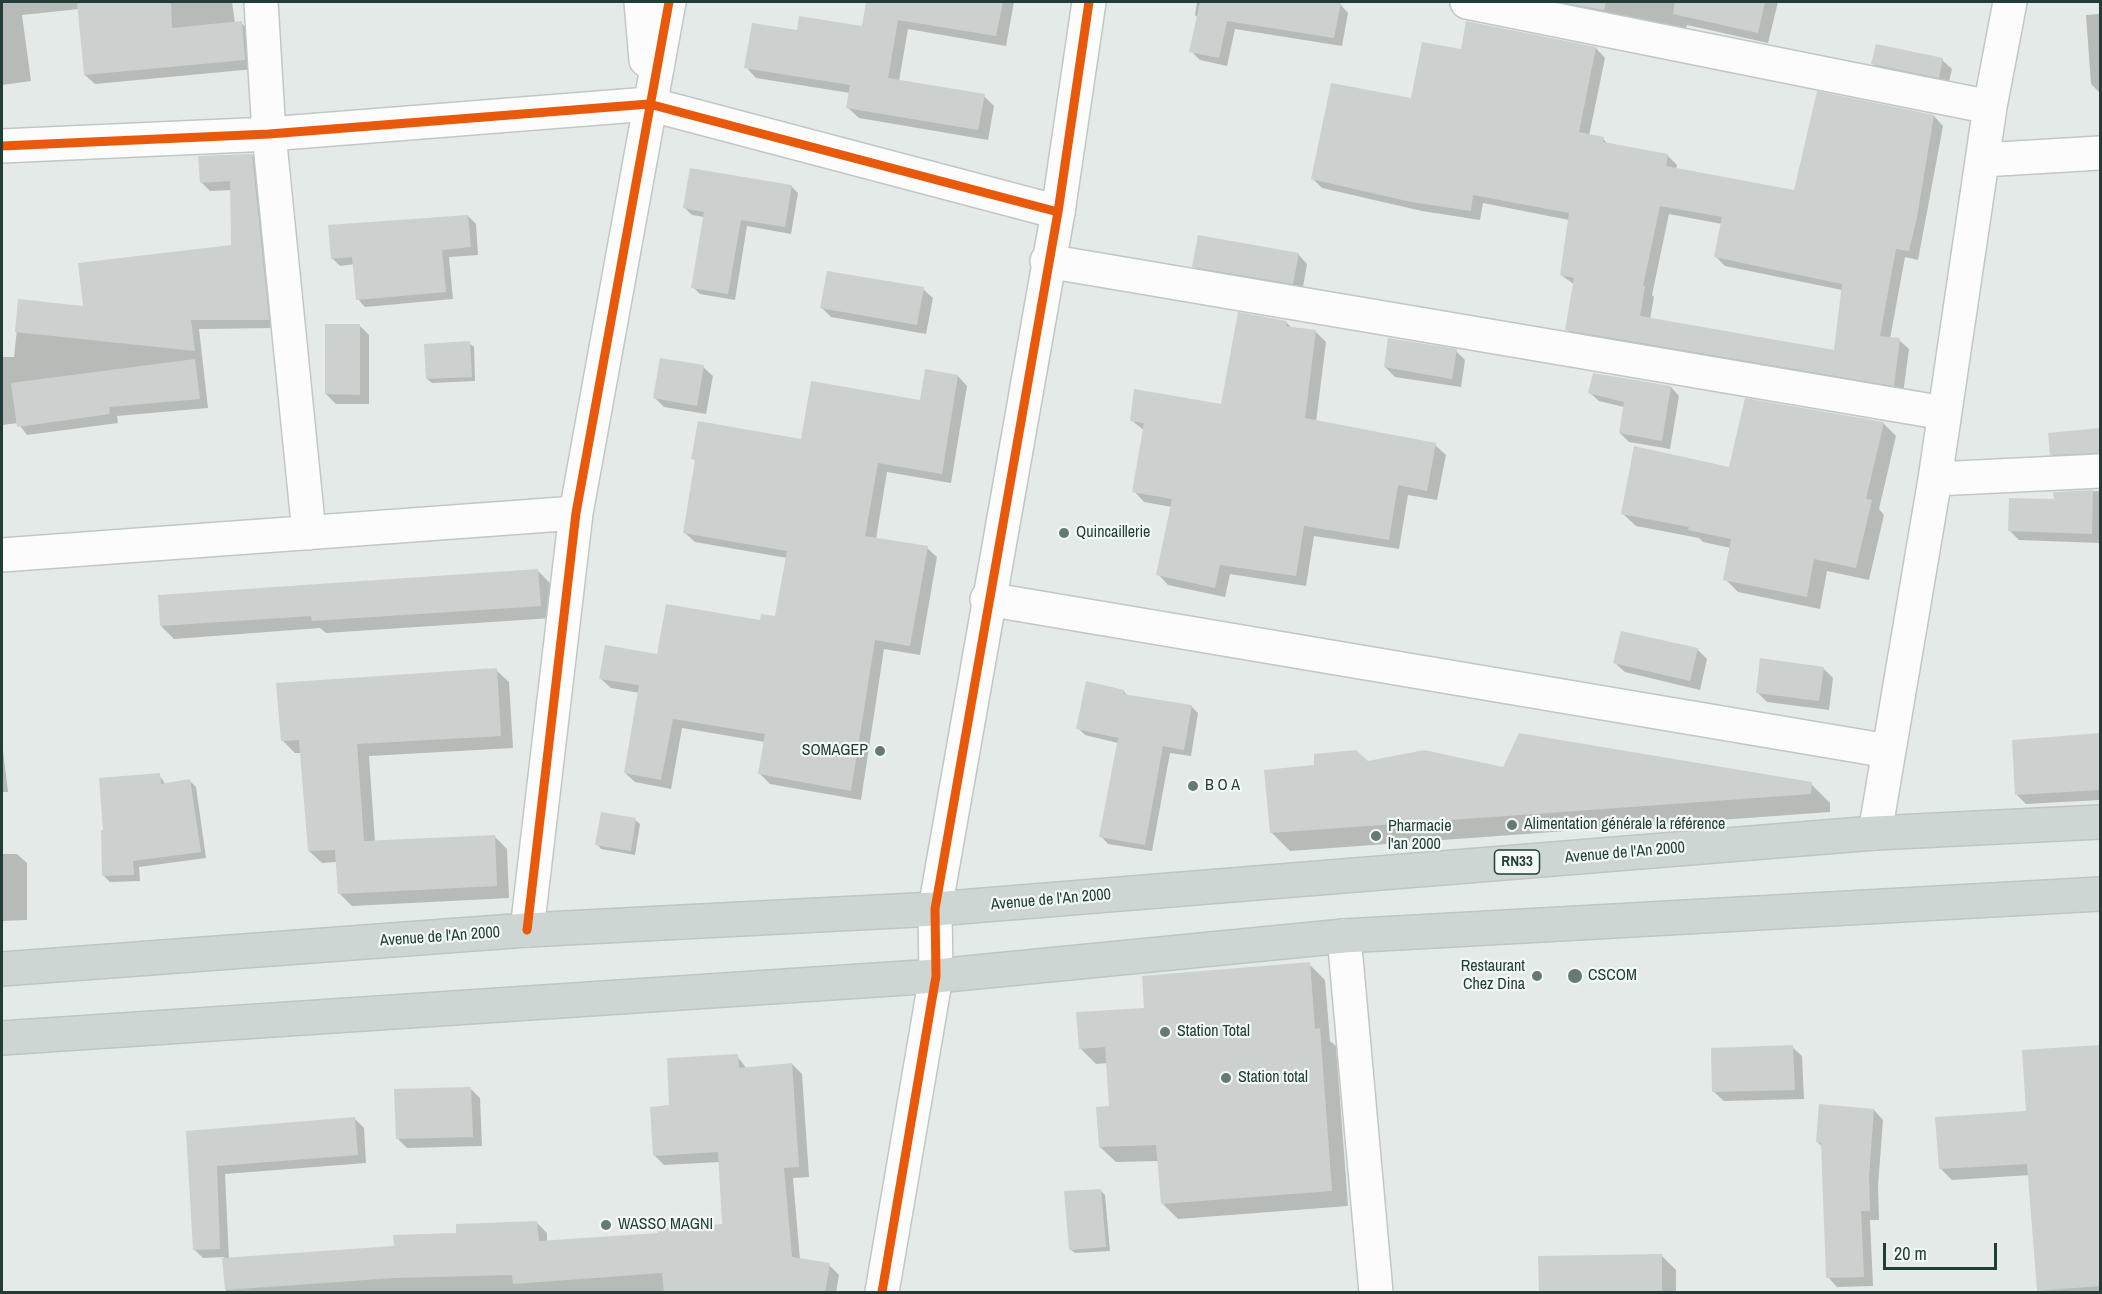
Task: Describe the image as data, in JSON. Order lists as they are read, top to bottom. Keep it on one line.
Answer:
{"streets":{"main road":["Avenue de l'An 2000","RN33"]},"places":["Quincaillerie","SOMAGEP","B O A","Alimentation générale la référence","Pharmacie l'an 2000","Restaurant Chez Dina","CSCOM","Station Total","Station total","WASSO MAGNI"],"scale_bar":"20 m"}
